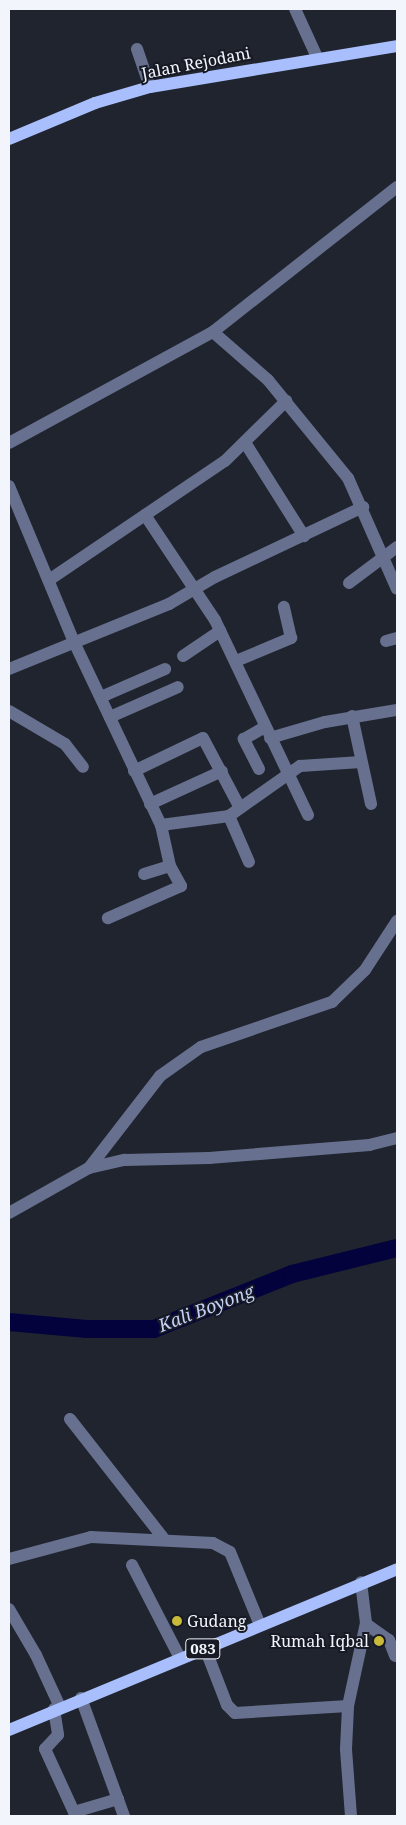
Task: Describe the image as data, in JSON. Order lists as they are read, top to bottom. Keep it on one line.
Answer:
{"streets":{"main road":["Jalan Rejodani","083"]},"water":["Kali Boyong"],"places":["Gudang","Rumah Iqbal"]}
